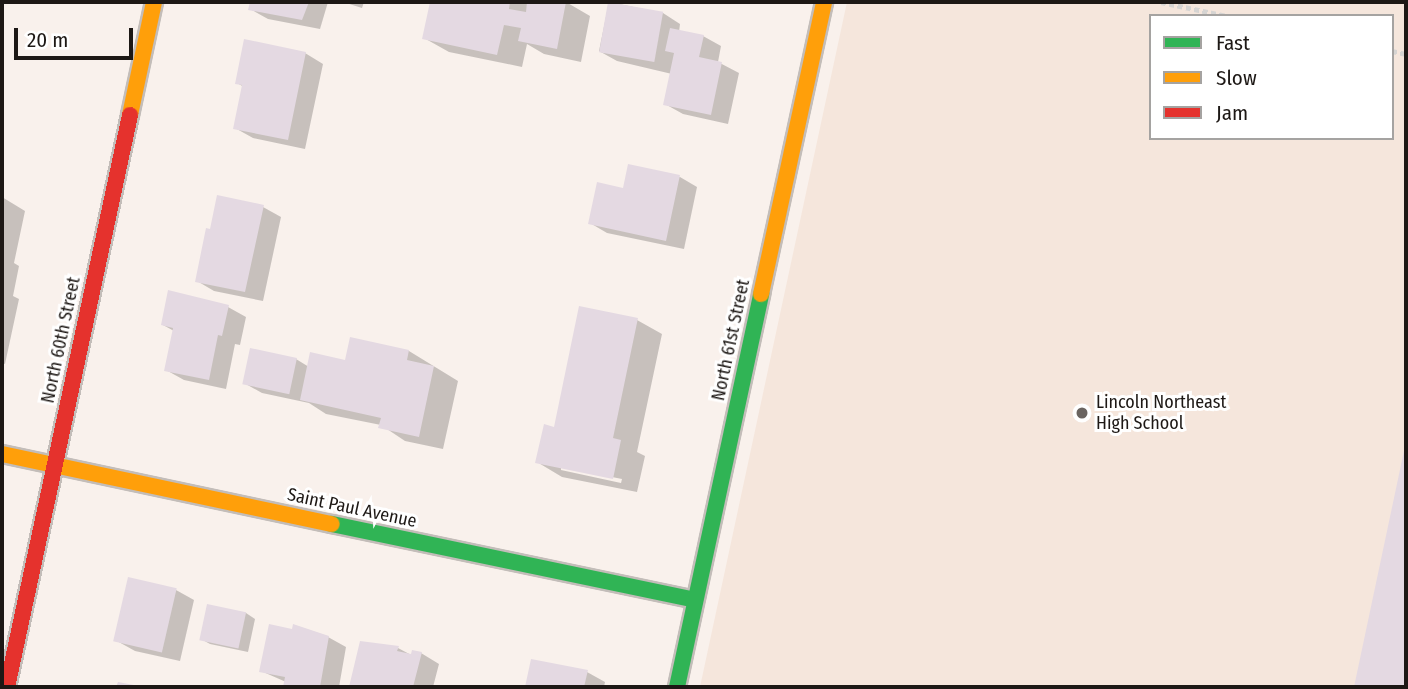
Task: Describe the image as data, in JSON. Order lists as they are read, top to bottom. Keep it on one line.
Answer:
{"streets":{"street":["North 60th Street","North 61st Street","Saint Paul Avenue"]},"crossings":[["North 60th Street","Saint Paul Avenue"],["North 61st Street","Saint Paul Avenue"]],"places":["Lincoln Northeast High School"],"legend":["Fast","Slow","Jam"],"scale_bar":"20 m"}
